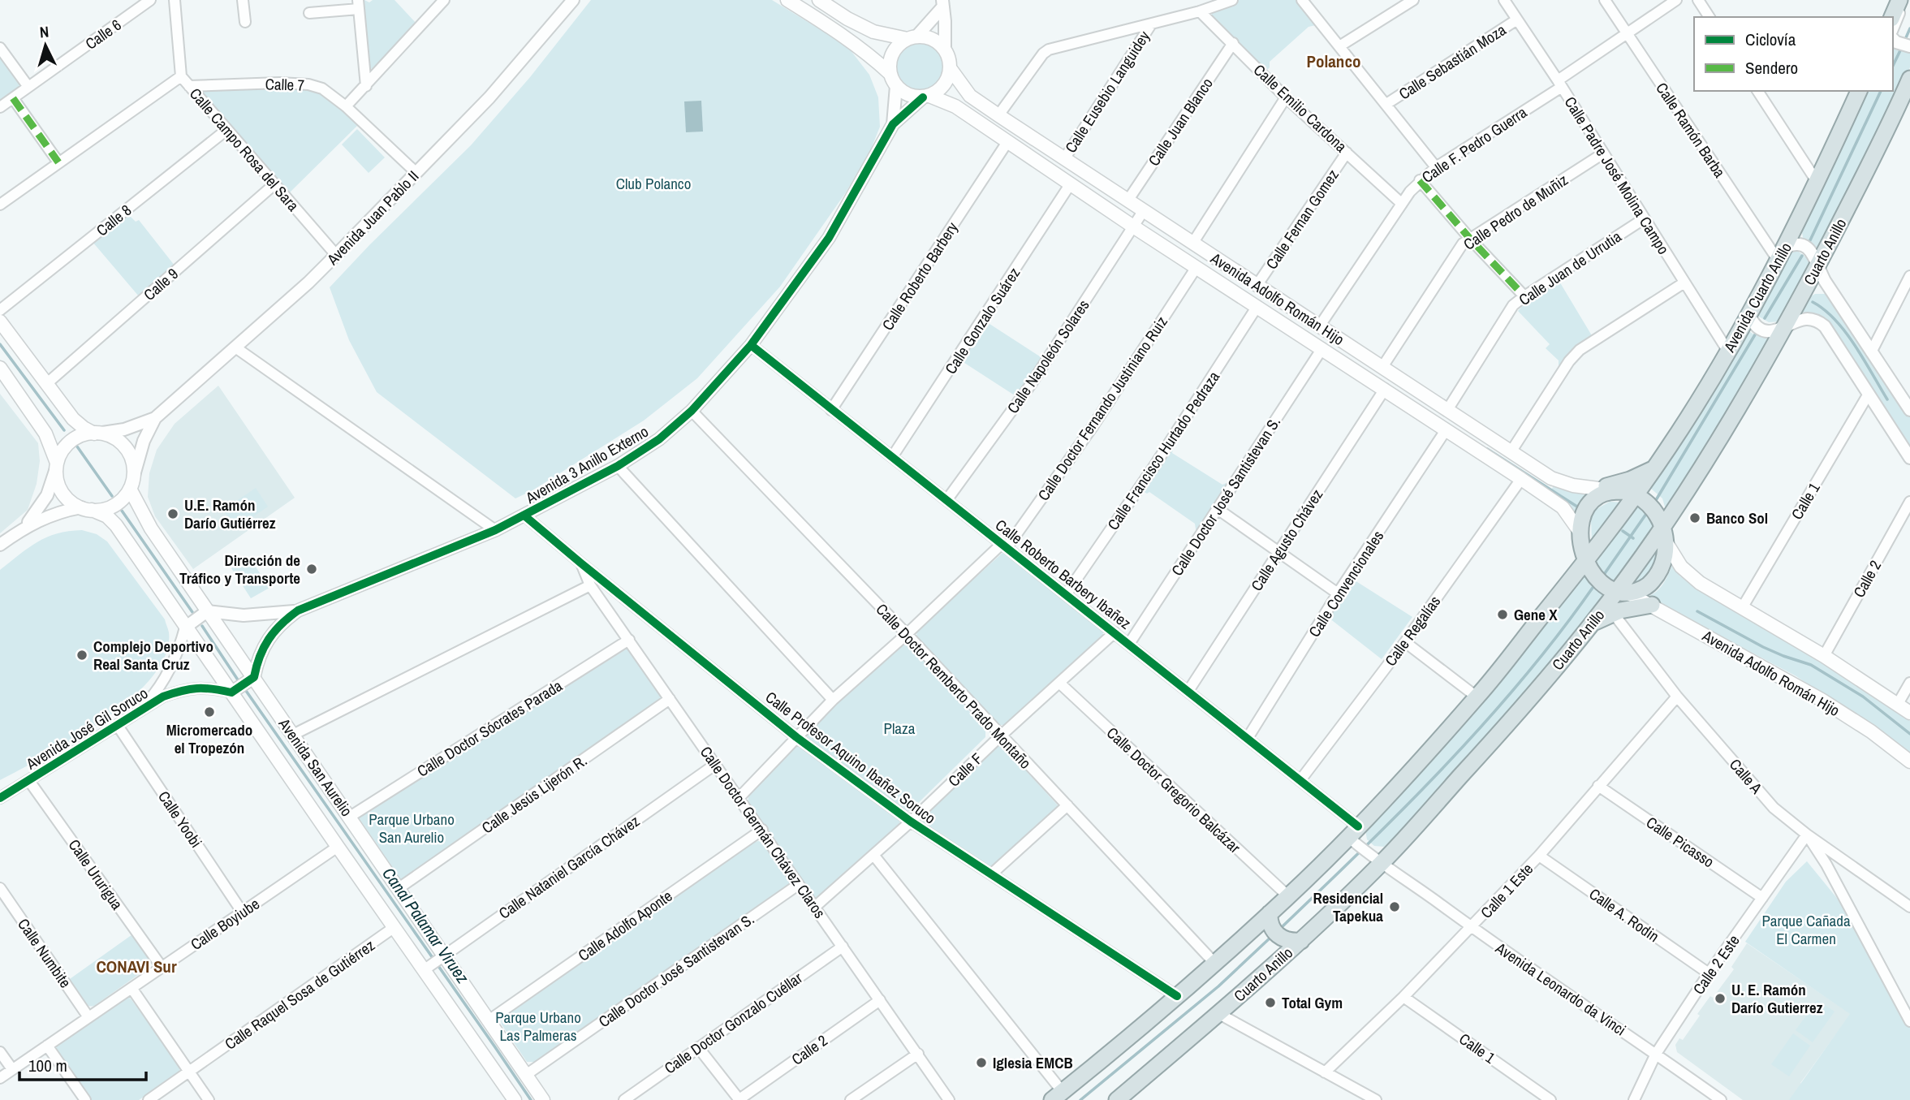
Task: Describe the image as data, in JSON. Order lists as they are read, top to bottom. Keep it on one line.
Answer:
{"streets":{"highway":["Cuarto Anillo","Avenida Cuarto Anillo"],"main road":["Avenida Adolfo Román Hijo","Avenida San Aurelio"],"street":["Calle 6","Calle Sebastián Moza","Calle 7","Calle Eusebio Languidey","Calle Emilio Cardona","Calle Juan Blanco","Calle Ramón Barba","Calle F. Pedro Guerra","Calle Campo Rosa del Sara","Calle Padre José Molina Campo","Calle Pedro de Muñiz","Avenida Juan Pablo II","Calle Fernan Gomez","Calle 8","Calle Juan de Urrutia","Calle Roberto Barbery","Calle 9","Calle Gonzalo Suárez","Calle Napoleón Solares","Calle Doctor Fernando Justiniano Ruiz","Calle Francisco Hurtado Pedraza","Avenida 3 Anillo Externo","Calle Doctor José Santistevan S.","Calle 1","Calle Agusto Chávez","Calle Roberto Barbery Ibañez","Calle 2","Calle Convencionales","Calle Regalías","Calle Doctor Remberto Prado Montaño","Avenida José Gil Soruco","Calle Doctor Sócrates Parada","Calle Profesor Aquino Ibañez Soruco","Calle F","Calle A","Calle Doctor Gregorio Balcázar","Calle Jesús Lijerón R.","Calle Yoobi","Calle Doctor Germán Chávez Claros","Calle Picasso","Calle Nataniel García Chávez","Calle Ururigua","Calle 1 Este","Calle A. Rodin","Calle Boyiube","Calle Adolfo Aponte","Calle Numbite","Calle 2 Este","Avenida Leonardo da Vinci","Calle Raquel Sosa de Gutiérrez","Calle Doctor Gonzalo Cuéllar"]},"crossings":[["Calle Sebastián Moza","Calle Padre José Molina Campo"],["Calle 7","Calle Campo Rosa del Sara"],["Calle 7","Avenida Juan Pablo II"],["Calle Eusebio Languidey","Avenida Adolfo Román Hijo"],["Calle Emilio Cardona","Calle Juan Blanco"],["Calle Emilio Cardona","Calle F. Pedro Guerra"],["Calle Emilio Cardona","Calle Fernan Gomez"],["Calle Juan Blanco","Avenida Adolfo Román Hijo"],["Calle Ramón Barba","Calle F. Pedro Guerra"],["Calle Ramón Barba","Avenida Cuarto Anillo"],["Calle F. Pedro Guerra","Calle Padre José Molina Campo"],["Calle F. Pedro Guerra","Avenida Adolfo Román Hijo"],["Calle Campo Rosa del Sara","Avenida Juan Pablo II"],["Calle Campo Rosa del Sara","Calle 8"],["Calle Campo Rosa del Sara","Calle 9"],["Calle Padre José Molina Campo","Calle Pedro de Muñiz"],["Calle Padre José Molina Campo","Calle Juan de Urrutia"],["Calle Padre José Molina Campo","Avenida Cuarto Anillo"],["Calle Pedro de Muñiz","Avenida Adolfo Román Hijo"],["Avenida Juan Pablo II","Avenida San Aurelio"],["Calle Fernan Gomez","Avenida Adolfo Román Hijo"],["Cuarto Anillo","Avenida Adolfo Román Hijo"],["Cuarto Anillo","Avenida Leonardo da Vinci"],["Calle Juan de Urrutia","Avenida Adolfo Román Hijo"],["Calle Roberto Barbery","Avenida Adolfo Román Hijo"],["Calle Roberto Barbery","Calle Roberto Barbery Ibañez"],["Avenida Cuarto Anillo","Avenida Adolfo Román Hijo"],["Avenida Adolfo Román Hijo","Calle Gonzalo Suárez"],["Avenida Adolfo Román Hijo","Calle Napoleón Solares"],["Avenida Adolfo Román Hijo","Calle Doctor Fernando Justiniano Ruiz"],["Avenida Adolfo Román Hijo","Calle Francisco Hurtado Pedraza"],["Avenida Adolfo Román Hijo","Avenida 3 Anillo Externo"],["Avenida Adolfo Román Hijo","Calle Doctor José Santistevan S."],["Avenida Adolfo Román Hijo","Calle Agusto Chávez"],["Avenida Adolfo Román Hijo","Calle Convencionales"],["Avenida Adolfo Román Hijo","Calle Regalías"],["Calle Gonzalo Suárez","Calle Roberto Barbery Ibañez"],["Calle Napoleón Solares","Calle Roberto Barbery Ibañez"],["Calle Doctor Fernando Justiniano Ruiz","Calle Roberto Barbery Ibañez"],["Calle Doctor Fernando Justiniano Ruiz","Calle Doctor Remberto Prado Montaño"],["Calle Doctor Fernando Justiniano Ruiz","Calle Profesor Aquino Ibañez Soruco"],["Calle Doctor Fernando Justiniano Ruiz","Calle Doctor Germán Chávez Claros"],["Calle Francisco Hurtado Pedraza","Calle Roberto Barbery Ibañez"],["Avenida 3 Anillo Externo","Calle Roberto Barbery Ibañez"],["Avenida 3 Anillo Externo","Calle Doctor Remberto Prado Montaño"],["Avenida 3 Anillo Externo","Calle Profesor Aquino Ibañez Soruco"],["Avenida 3 Anillo Externo","Avenida San Aurelio"],["Calle Doctor José Santistevan S.","Calle Roberto Barbery Ibañez"],["Calle Doctor José Santistevan S.","Avenida San Aurelio"],["Calle Doctor José Santistevan S.","Calle Doctor Germán Chávez Claros"],["Calle 1","Calle 1 Este"],["Calle Agusto Chávez","Calle Roberto Barbery Ibañez"],["Calle Roberto Barbery Ibañez","Calle Convencionales"],["Calle Roberto Barbery Ibañez","Calle Regalías"],["Calle Roberto Barbery Ibañez","Calle F"],["Calle Roberto Barbery Ibañez","Avenida Leonardo da Vinci"],["Calle 2","Calle Doctor Germán Chávez Claros"],["Calle Doctor Remberto Prado Montaño","Calle F"],["Avenida José Gil Soruco","Avenida San Aurelio"],["Avenida José Gil Soruco","Calle Yoobi"],["Avenida José Gil Soruco","Calle Ururigua"],["Calle Doctor Sócrates Parada","Avenida San Aurelio"],["Calle Doctor Sócrates Parada","Calle Doctor Germán Chávez Claros"],["Calle Profesor Aquino Ibañez Soruco","Calle F"],["Calle Profesor Aquino Ibañez Soruco","Calle Doctor Germán Chávez Claros"],["Avenida San Aurelio","Calle Jesús Lijerón R."],["Avenida San Aurelio","Calle Nataniel García Chávez"],["Avenida San Aurelio","Calle Boyiube"],["Avenida San Aurelio","Calle Adolfo Aponte"],["Avenida San Aurelio","Calle Raquel Sosa de Gutiérrez"],["Calle F","Calle Doctor Gregorio Balcázar"],["Calle F","Calle Doctor Germán Chávez Claros"],["Calle A","Calle 1 Este"],["Calle A","Calle 2 Este"],["Calle Jesús Lijerón R.","Calle Doctor Germán Chávez Claros"],["Calle Yoobi","Calle Boyiube"],["Calle Doctor Germán Chávez Claros","Calle Nataniel García Chávez"],["Calle Doctor Germán Chávez Claros","Calle Adolfo Aponte"],["Calle Doctor Germán Chávez Claros","Calle Doctor Gonzalo Cuéllar"],["Calle Picasso","Calle 1 Este"],["Calle Picasso","Calle 2 Este"],["Calle Ururigua","Calle Boyiube"],["Calle 1 Este","Calle A. Rodin"],["Calle 1 Este","Avenida Leonardo da Vinci"],["Calle A. Rodin","Calle 2 Este"],["Calle Boyiube","Calle Numbite"],["Calle 2 Este","Avenida Leonardo da Vinci"]],"districts":["Polanco","CONAVI Sur"],"water":["Canal Palamar Viruez"],"parks":["Club Polanco","Plaza","Parque Urbano San Aurelio","Parque Cañada El Carmen","Parque Urbano Las Palmeras"],"places":["U.E. Ramón Darío Gutiérrez","Banco Sol","Dirección de Tráfico y Transporte","Gene X","Complejo Deportivo Real Santa Cruz","Micromercado el Tropezón","Residencial Tapekua","U. E. Ramón Darío Gutierrez","Total Gym","Iglesia EMCB"],"legend":["Ciclovía","Sendero"],"scale_bar":"100 m","north":"top"}
